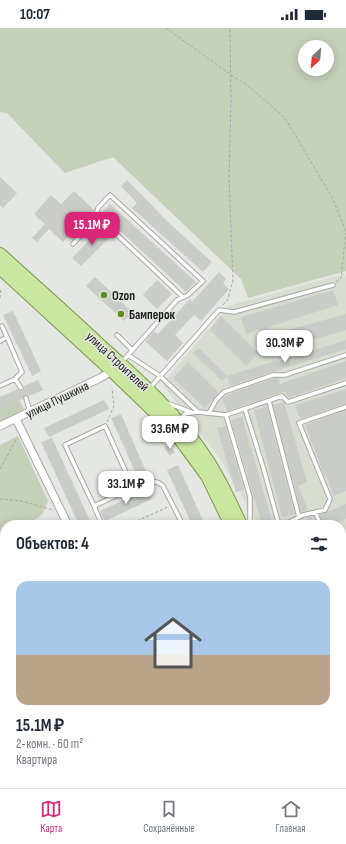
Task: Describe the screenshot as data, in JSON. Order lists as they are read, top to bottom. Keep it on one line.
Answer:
{"streets":{"main road":["улица Строителей"],"street":["улица Пушкина"]},"crossings":[["улица Строителей","улица Пушкина"]],"places":["Ozon","Бамперок"],"north":"bottom left","page":{"status":"10:07","price":["15.1M ₽","30.3M ₽","33.6M ₽","33.1M ₽"],"heading":"Объектов: 4","list":[{"name":"15.1M ₽","note":"2-комн. · 60 m² · Квартира"}],"tabs":["Карта","Сохранённые","Главная"]}}
